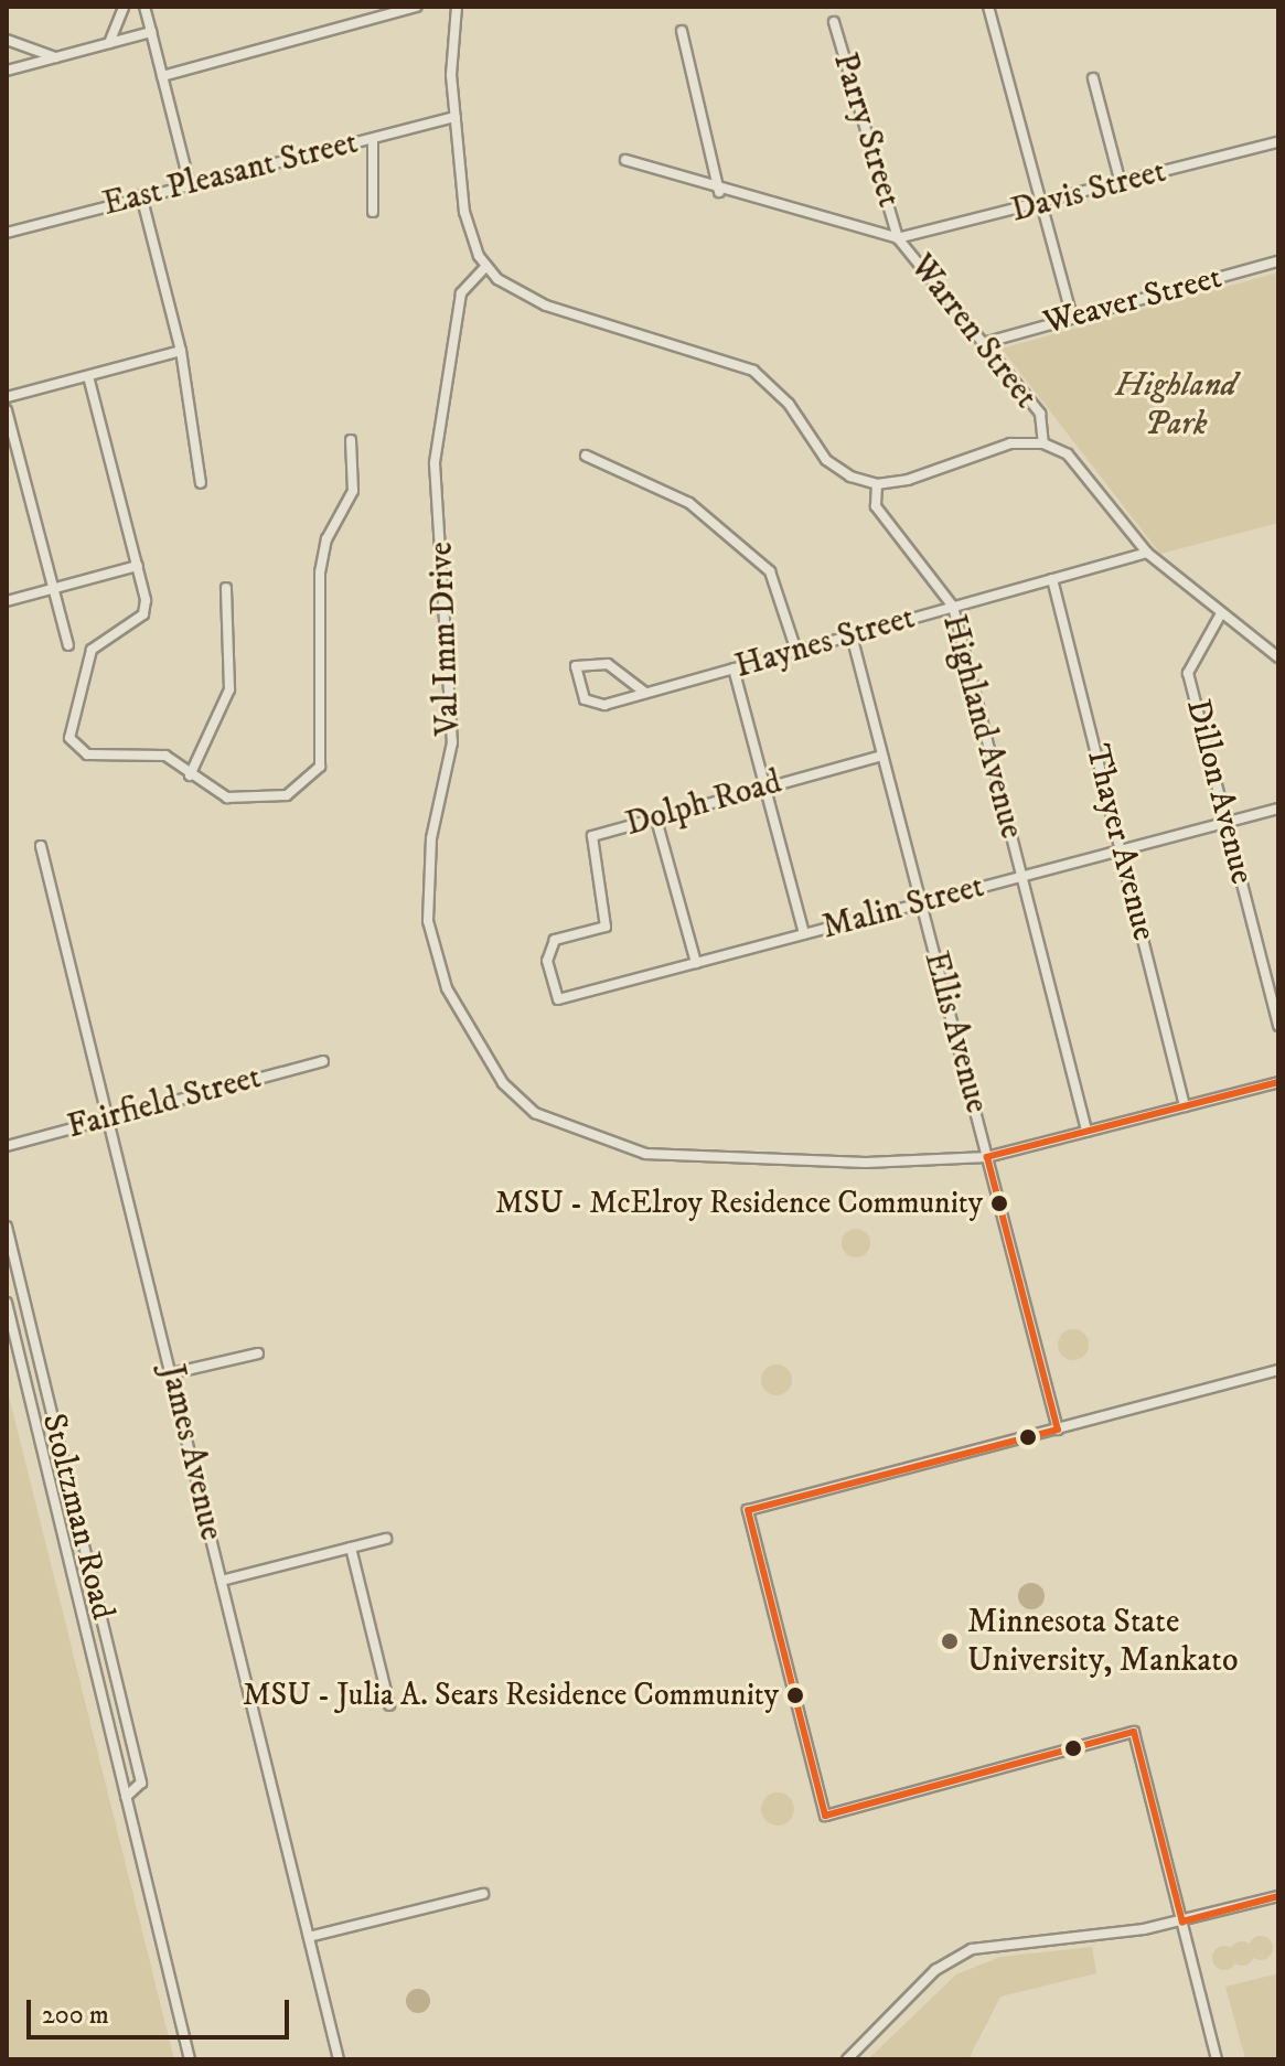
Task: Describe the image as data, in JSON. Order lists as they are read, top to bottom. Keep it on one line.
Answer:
{"streets":{"street":["Parry Street","East Pleasant Street","Davis Street","Weaver Street","Warren Street","Val Imm Drive","Haynes Street","Highland Avenue","Dillon Avenue","Dolph Road","Thayer Avenue","Malin Street","Ellis Avenue","Fairfield Street","James Avenue","Stoltzman Road"]},"crossings":[["Parry Street","Davis Street"],["Parry Street","Warren Street"],["Davis Street","Warren Street"],["Weaver Street","Warren Street"],["Warren Street","Haynes Street"],["Warren Street","Dillon Avenue"],["Val Imm Drive","Highland Avenue"],["Val Imm Drive","Thayer Avenue"],["Val Imm Drive","Ellis Avenue"],["Haynes Street","Highland Avenue"],["Haynes Street","Thayer Avenue"],["Haynes Street","Ellis Avenue"],["Highland Avenue","Malin Street"],["Dillon Avenue","Malin Street"],["Dolph Road","Malin Street"],["Dolph Road","Ellis Avenue"],["Thayer Avenue","Malin Street"],["Malin Street","Ellis Avenue"],["Fairfield Street","James Avenue"]],"parks":["Highland Park"],"places":["MSU - McElroy Residence Community","Minnesota State University, Mankato","MSU - Julia A. Sears Residence Community"],"scale_bar":"200 m"}
